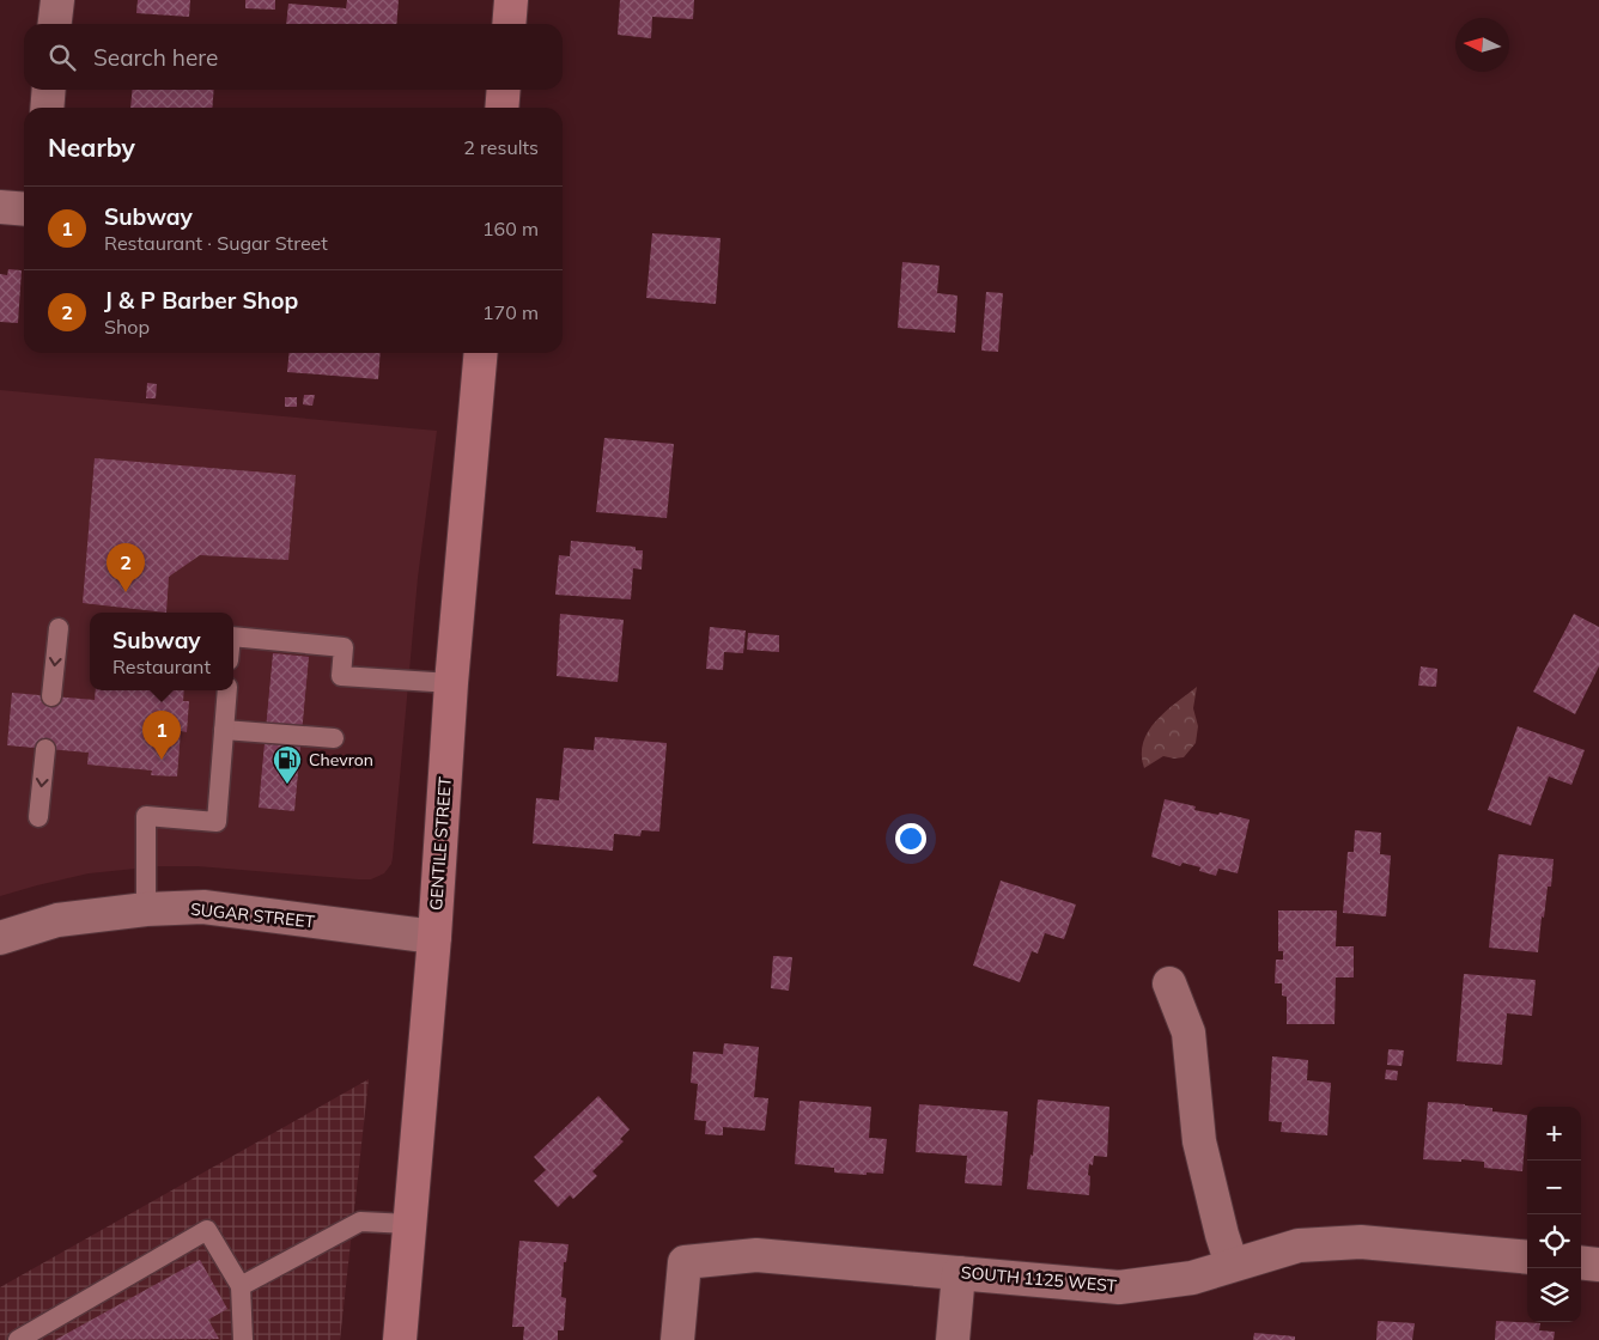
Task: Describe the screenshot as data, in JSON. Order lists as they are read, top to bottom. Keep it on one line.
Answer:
{"streets":{"main road":["GENTILE STREET"],"street":["SUGAR STREET","SOUTH 1125 WEST"]},"crossings":[["GENTILE STREET","SUGAR STREET"]],"places":{"fuel station":["Chevron"]},"north":"left","page":{"search":"Search here","heading":["Nearby","2 results"],"list":[{"mark":"1","name":"Subway","note":"Restaurant · Sugar Street","value":"160 m"},{"mark":"2","name":"J & P Barber Shop","note":"Shop","value":"170 m"}],"pins":["2","1"],"popup":["Subway","Restaurant"],"map_buttons":["+","−"]}}
